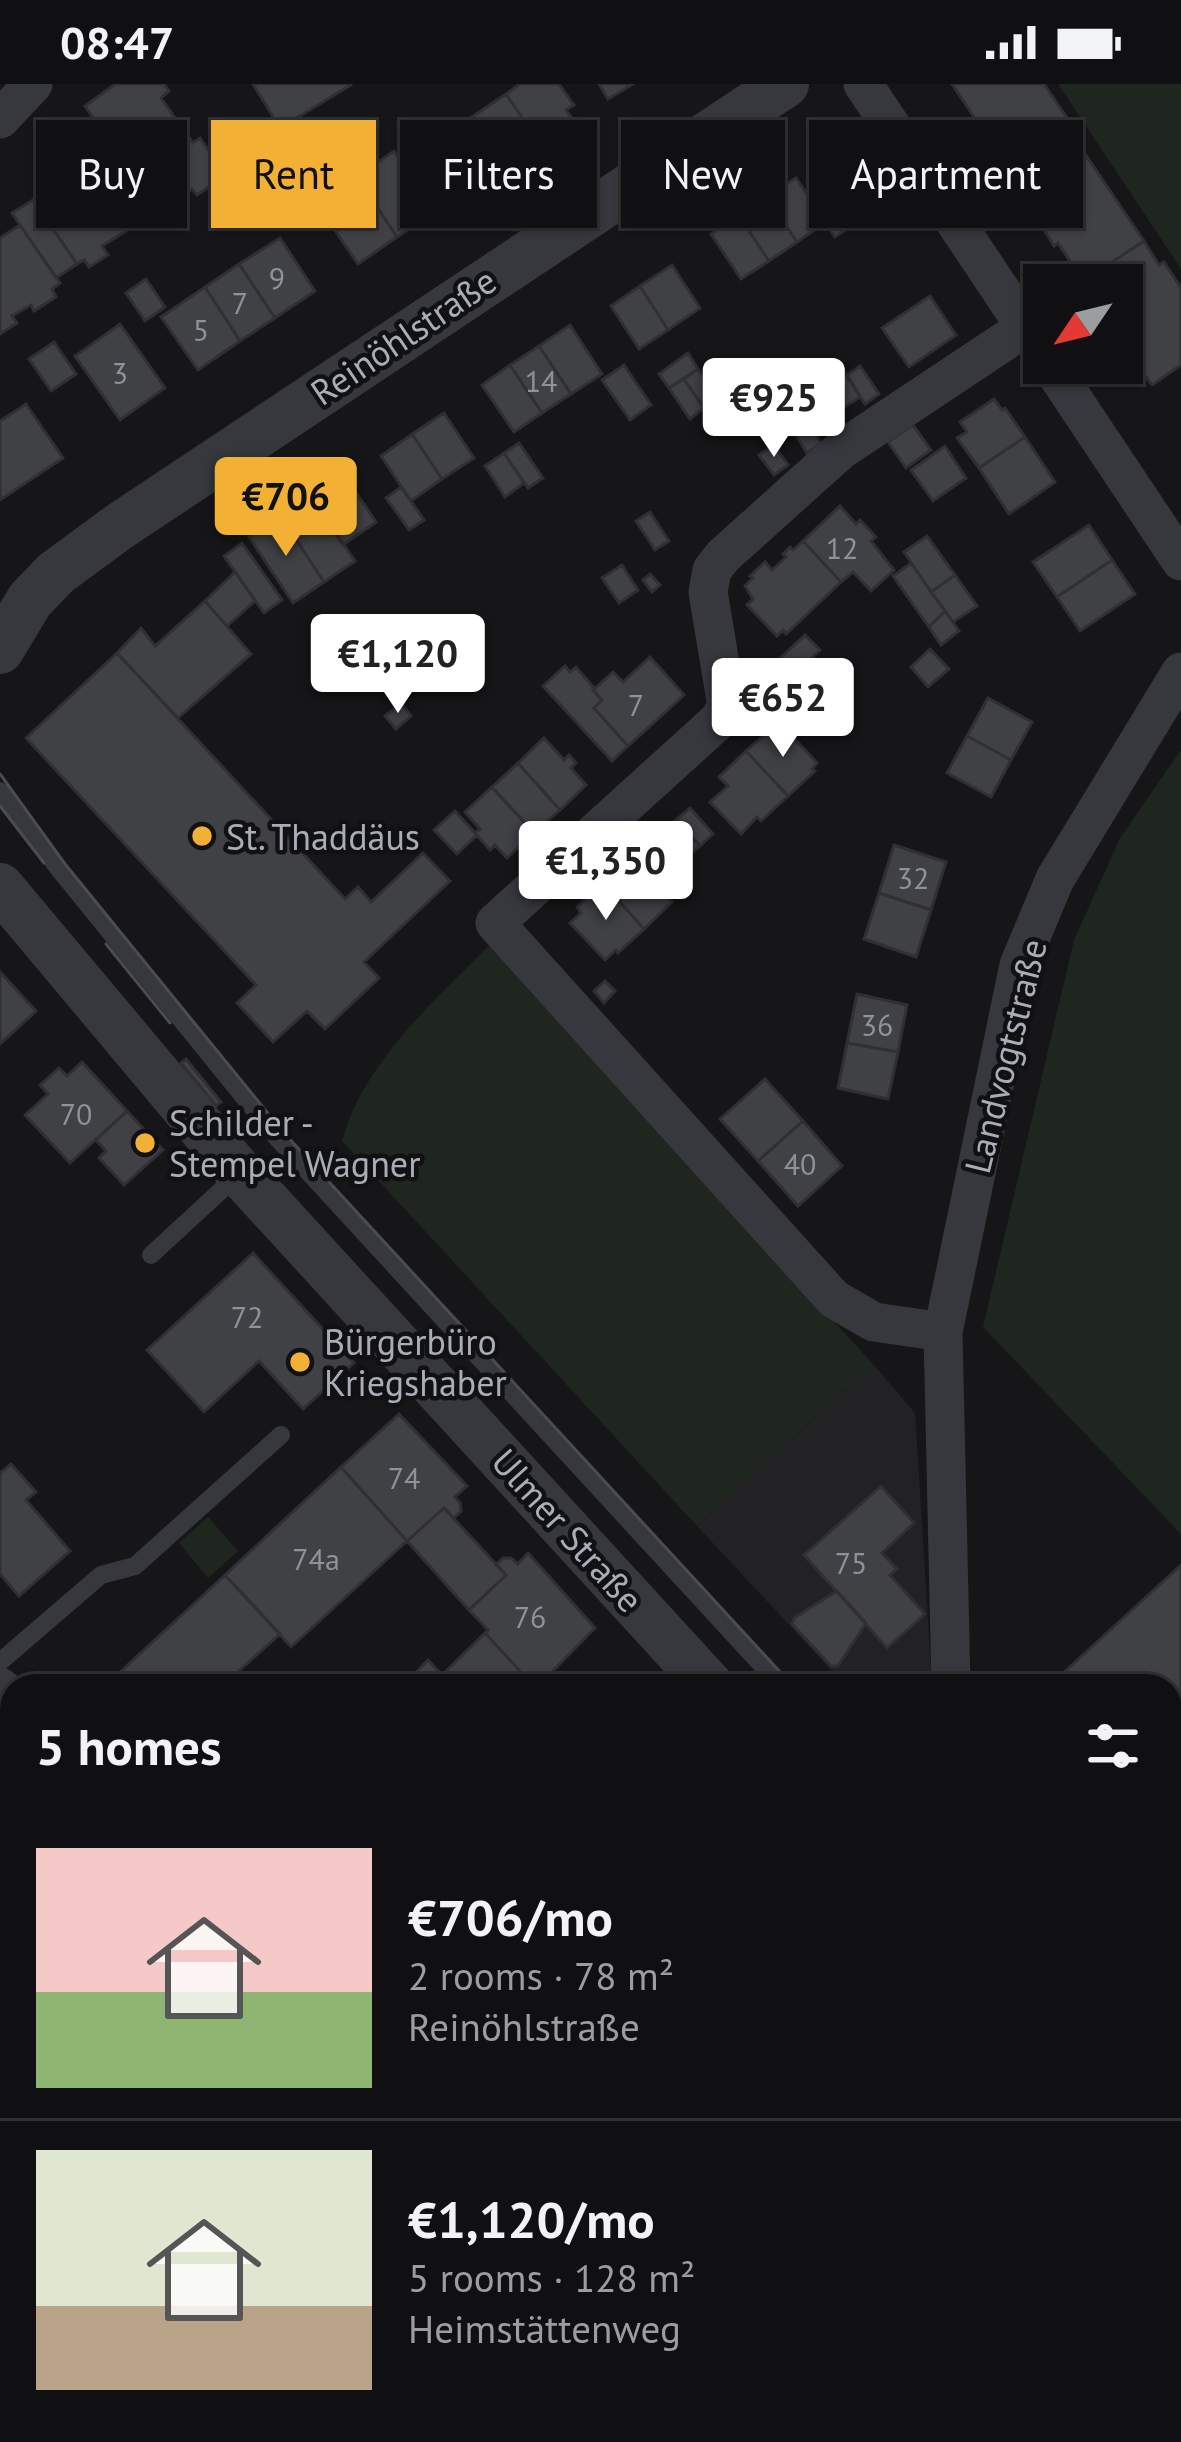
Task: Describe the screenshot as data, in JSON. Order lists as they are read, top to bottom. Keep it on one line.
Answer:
{"streets":{"street":["Reinöhlstraße","Landvogtstraße","Ulmer Straße"]},"places":["St. Thaddäus","Schilder - Stempel Wagner","Bürgerbüro Kriegshaber"],"house_numbers":["9","7","5","3","14","12","7","32","36","70","40","72","74","74a","75","76"],"north":"bottom left","page":{"status":"08:47","chip":["Buy","Rent","Filters","New","Apartment"],"price":["€925","€706","€1,120","€652","€1,350"],"heading":"5 homes","list":[{"name":"€706/mo","note":"2 rooms · 78 m² · Reinöhlstraße"},{"name":"€1,120/mo","note":"5 rooms · 128 m² · Heimstättenweg"}]}}
